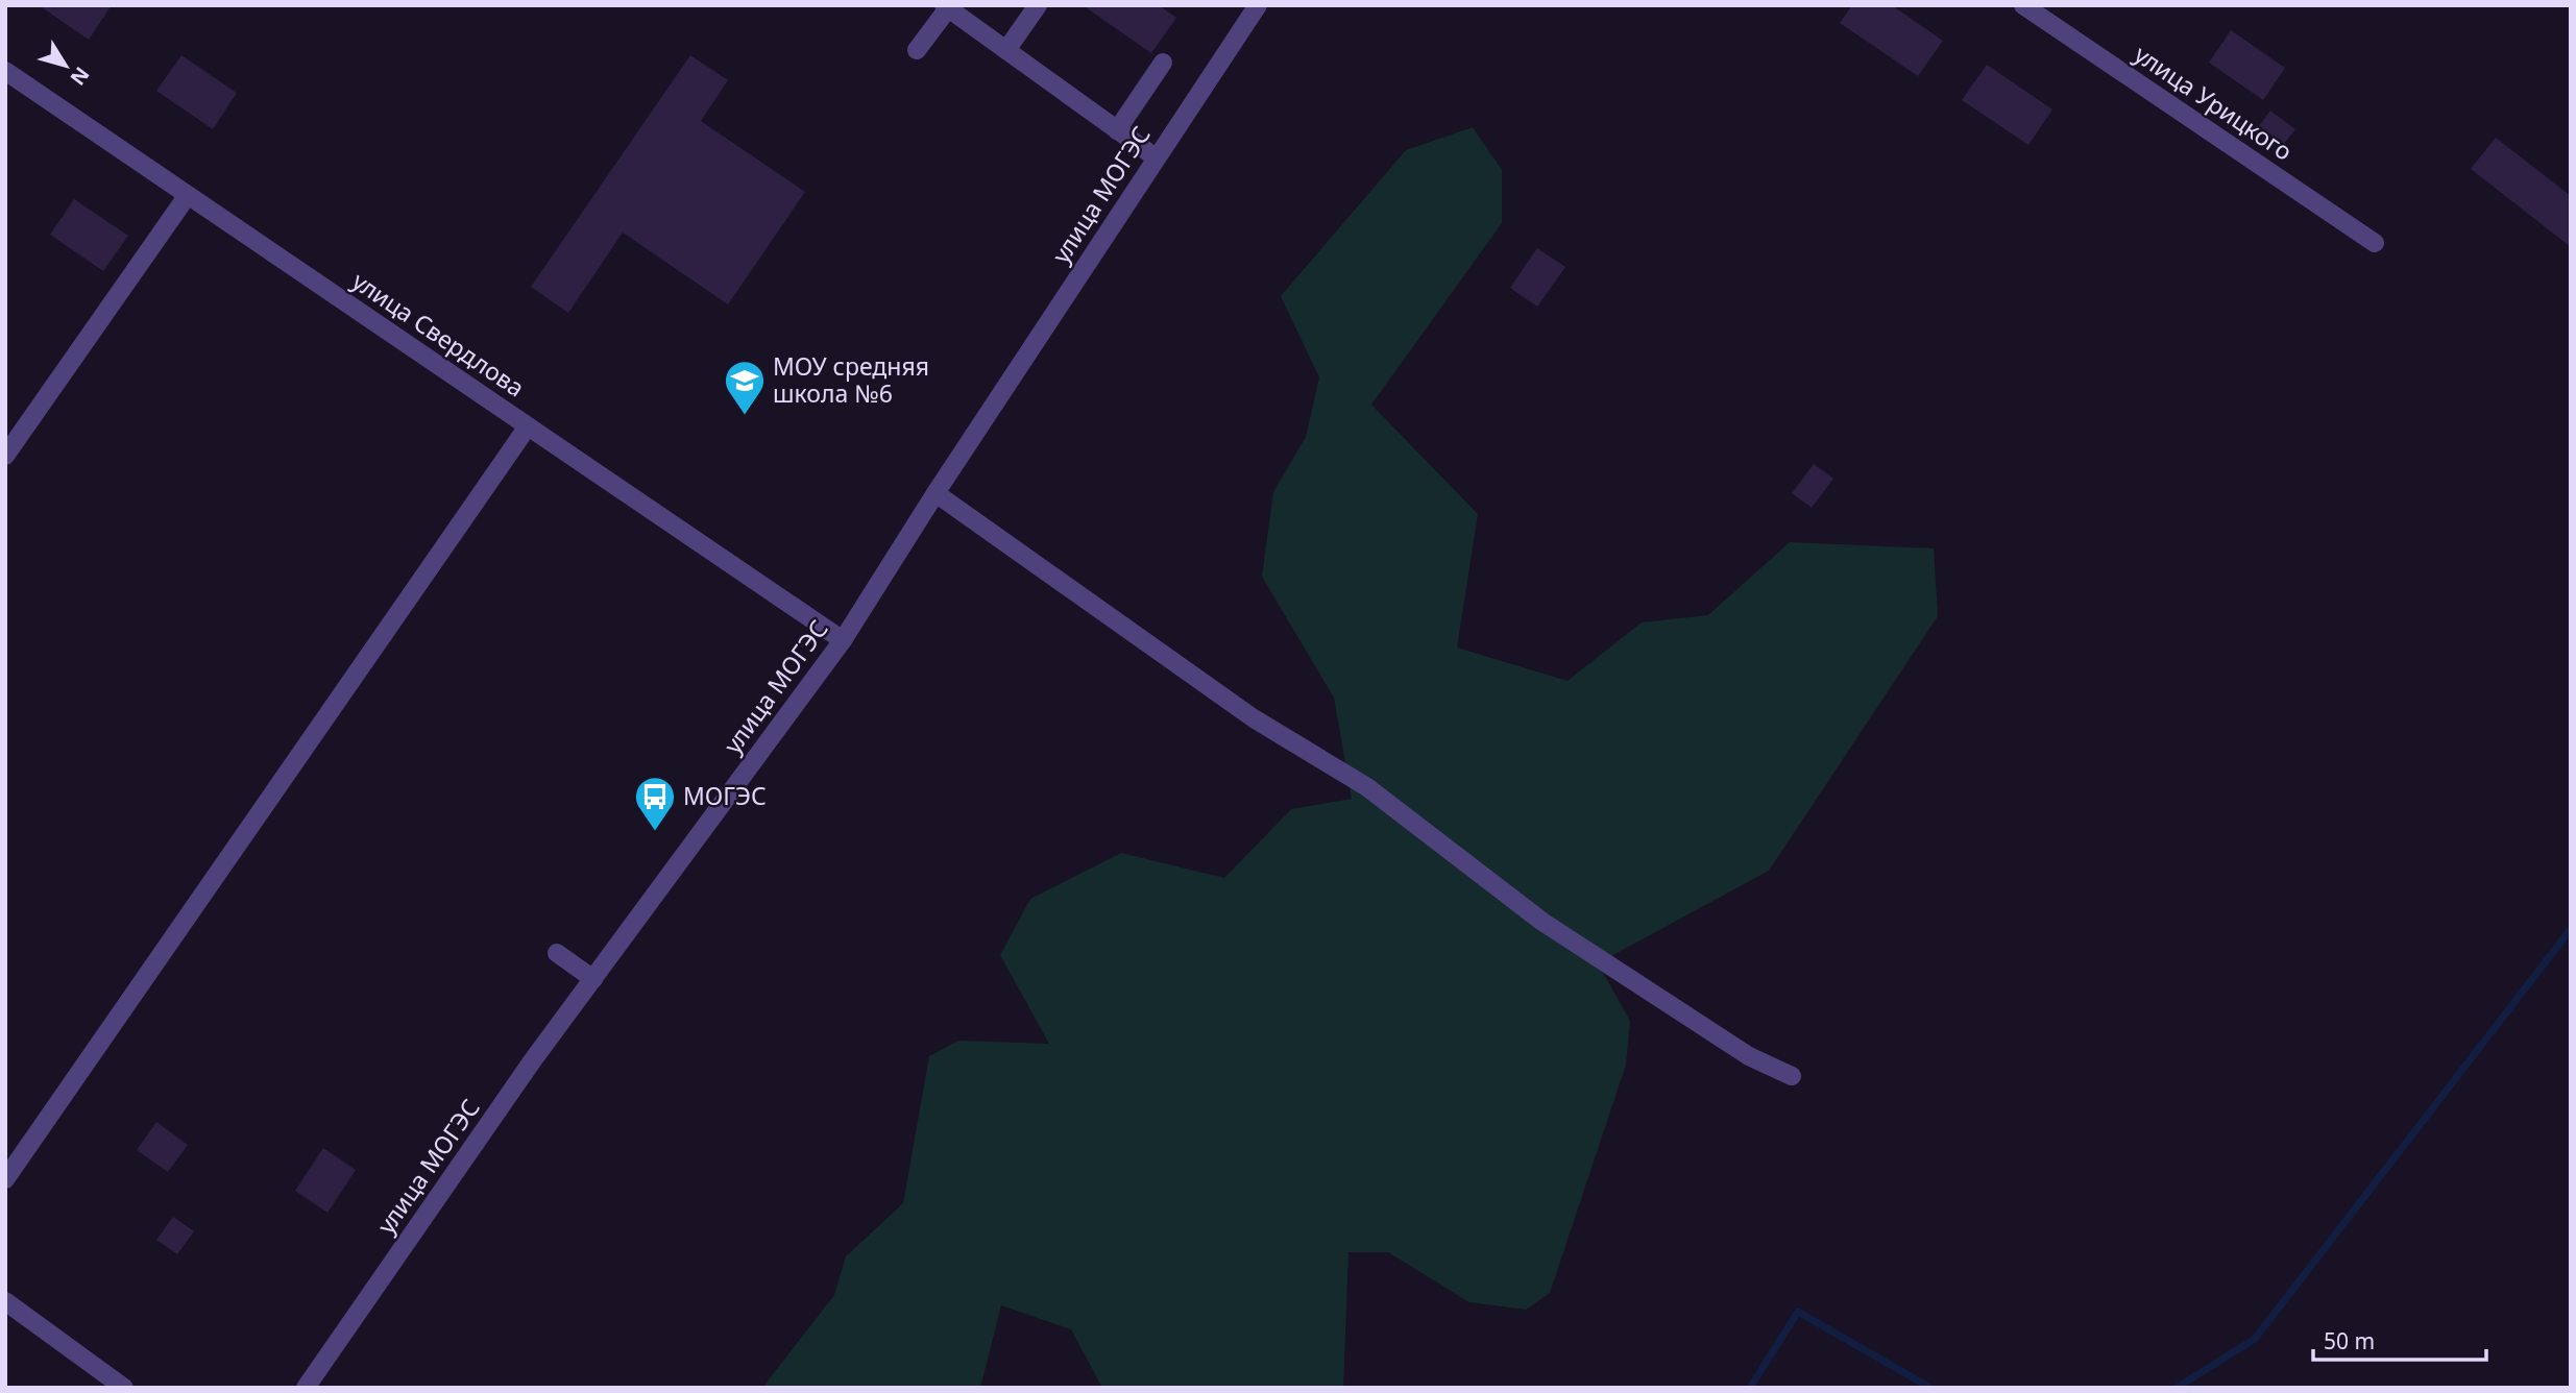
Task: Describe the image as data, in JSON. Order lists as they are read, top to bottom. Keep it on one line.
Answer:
{"streets":{"street":["улица Урицкого","улица МОГЭС","улица Свердлова"]},"crossings":[["улица МОГЭС","улица Свердлова"]],"places":{"school or university":["МОУ средняя школа №6"],"bus stop":["МОГЭС"]},"scale_bar":"50 m","north":"bottom right"}
